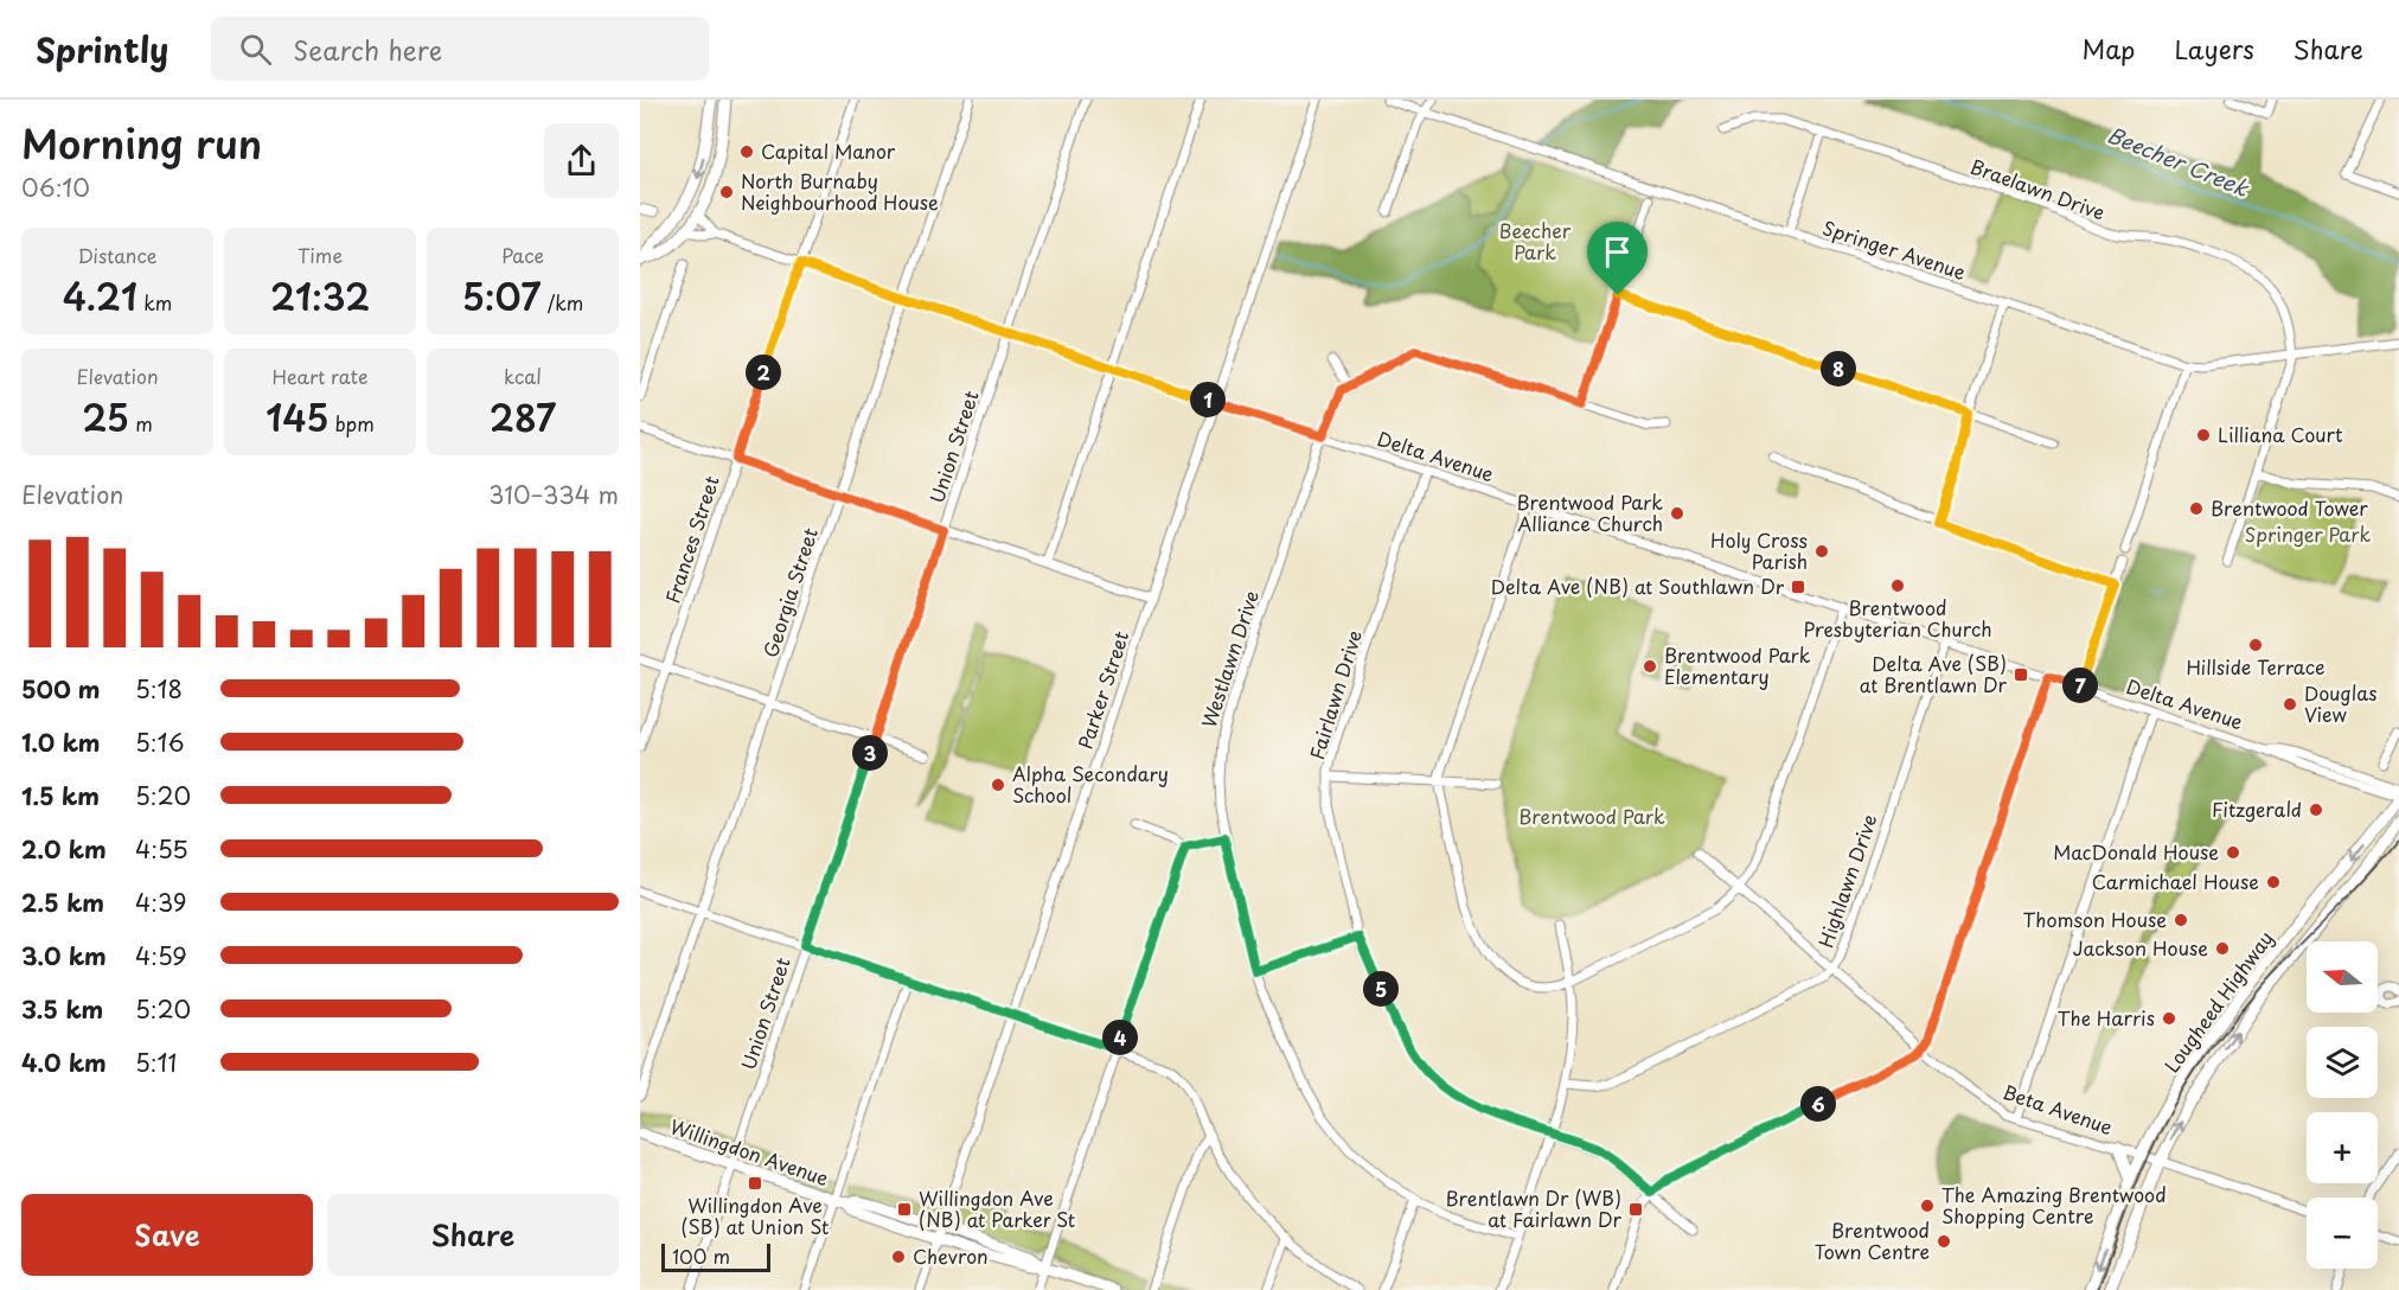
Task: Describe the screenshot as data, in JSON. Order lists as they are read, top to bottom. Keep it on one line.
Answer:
{"streets":{"main road":["Lougheed Highway","Willingdon Avenue"],"street":["Braelawn Drive","Springer Avenue","Union Street","Delta Avenue","Frances Street","Georgia Street","Westlawn Drive","Parker Street","Fairlawn Drive","Highlawn Drive","Beta Avenue"]},"crossings":[["Braelawn Drive","Springer Avenue"],["Union Street","Delta Avenue"],["Union Street","Willingdon Avenue"],["Delta Avenue","Frances Street"],["Delta Avenue","Georgia Street"],["Delta Avenue","Westlawn Drive"],["Delta Avenue","Parker Street"],["Delta Avenue","Fairlawn Drive"],["Delta Avenue","Highlawn Drive"],["Delta Avenue","Lougheed Highway"],["Parker Street","Willingdon Avenue"],["Highlawn Drive","Beta Avenue"],["Lougheed Highway","Beta Avenue"]],"water":["Beecher Creek"],"parks":["Beecher Park","Springer Park","Brentwood Park"],"places":{"other":["Capital Manor","North Burnaby Neighbourhood House","Lilliana Court","Brentwood Tower","Brentwood Park Alliance Church","Holy Cross Parish","Brentwood Presbyterian Church","Hillside Terrace","Brentwood Park Elementary","Douglas View","Alpha Secondary School","Fitzgerald","MacDonald House","Carmichael House","Thomson House","Jackson House","The Harris","The Amazing Brentwood Shopping Centre","Brentwood Town Centre","Chevron"],"transit":["Delta Ave (NB) at Southlawn Dr","Delta Ave (SB) at Brentlawn Dr","Willingdon Ave (SB) at Union St","Willingdon Ave (NB) at Parker St","Brentlawn Dr (WB) at Fairlawn Dr"]},"scale_bar":"100 m","north":"left","page":{"header":"Sprintly","search":"Search here","nav":["Map","Layers","Share"],"heading":["Morning run","06:10"],"stats":[["Distance","4.21 km"],["Time","21:32"],["Pace","5:07 /km"],["Elevation","25 m"],["Heart rate","145 bpm"],["kcal","287"]],"pins":["8","2","1","7","3","5","4","6"],"chart":["Elevation","310–334 m"],"list":[{"name":"500 m","note":"5:18"},{"name":"1.0 km","note":"5:16"},{"name":"1.5 km","note":"5:20"},{"name":"2.0 km","note":"4:55"},{"name":"2.5 km","note":"4:39"},{"name":"3.0 km","note":"4:59"},{"name":"3.5 km","note":"5:20"},{"name":"4.0 km","note":"5:11"}],"map_buttons":["+","−"],"buttons":["Save","Share"],"scale":"100 m"}}
